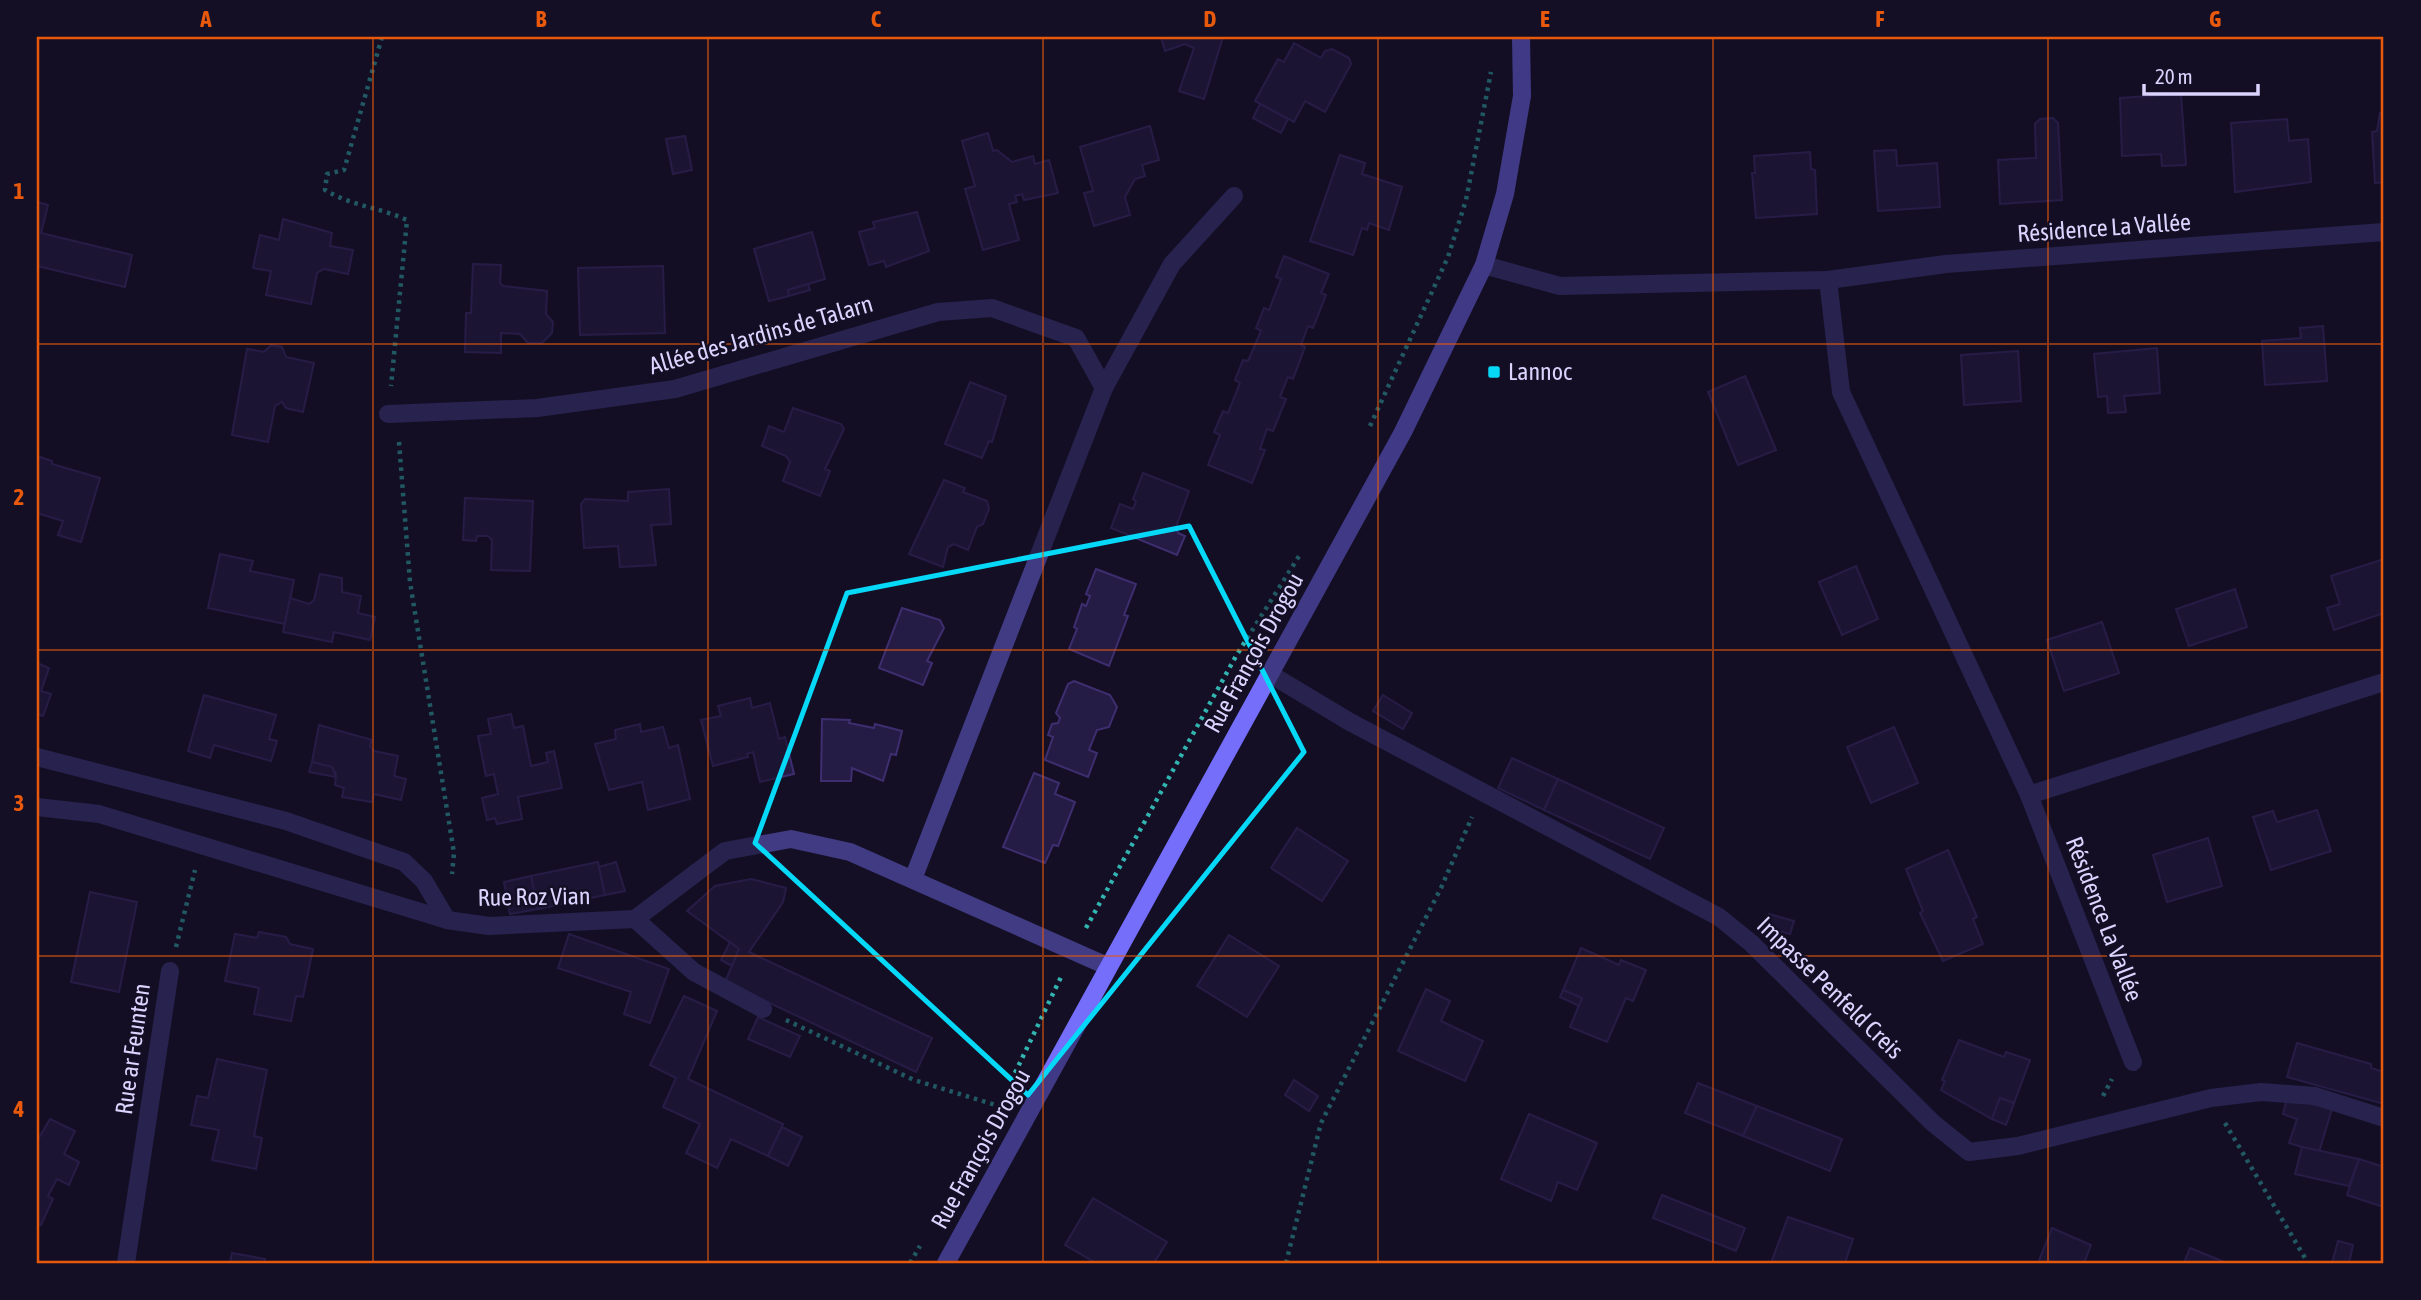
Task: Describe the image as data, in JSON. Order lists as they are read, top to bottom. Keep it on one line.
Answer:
{"streets":{"street":["Résidence La Vallée","Allée des Jardins de Talarn","Rue François Drogou","Rue Roz Vian","Impasse Penfeld Creis","Rue ar Feunten"]},"crossings":[["Résidence La Vallée","Rue François Drogou"],["Rue François Drogou","Impasse Penfeld Creis"],["Rue Roz Vian","Rue ar Feunten"]],"places":{"transit":["Lannoc"]},"scale_bar":"20 m","grid":{"columns":["A","B","C","D","E","F","G"],"rows":["1","2","3","4"]}}
